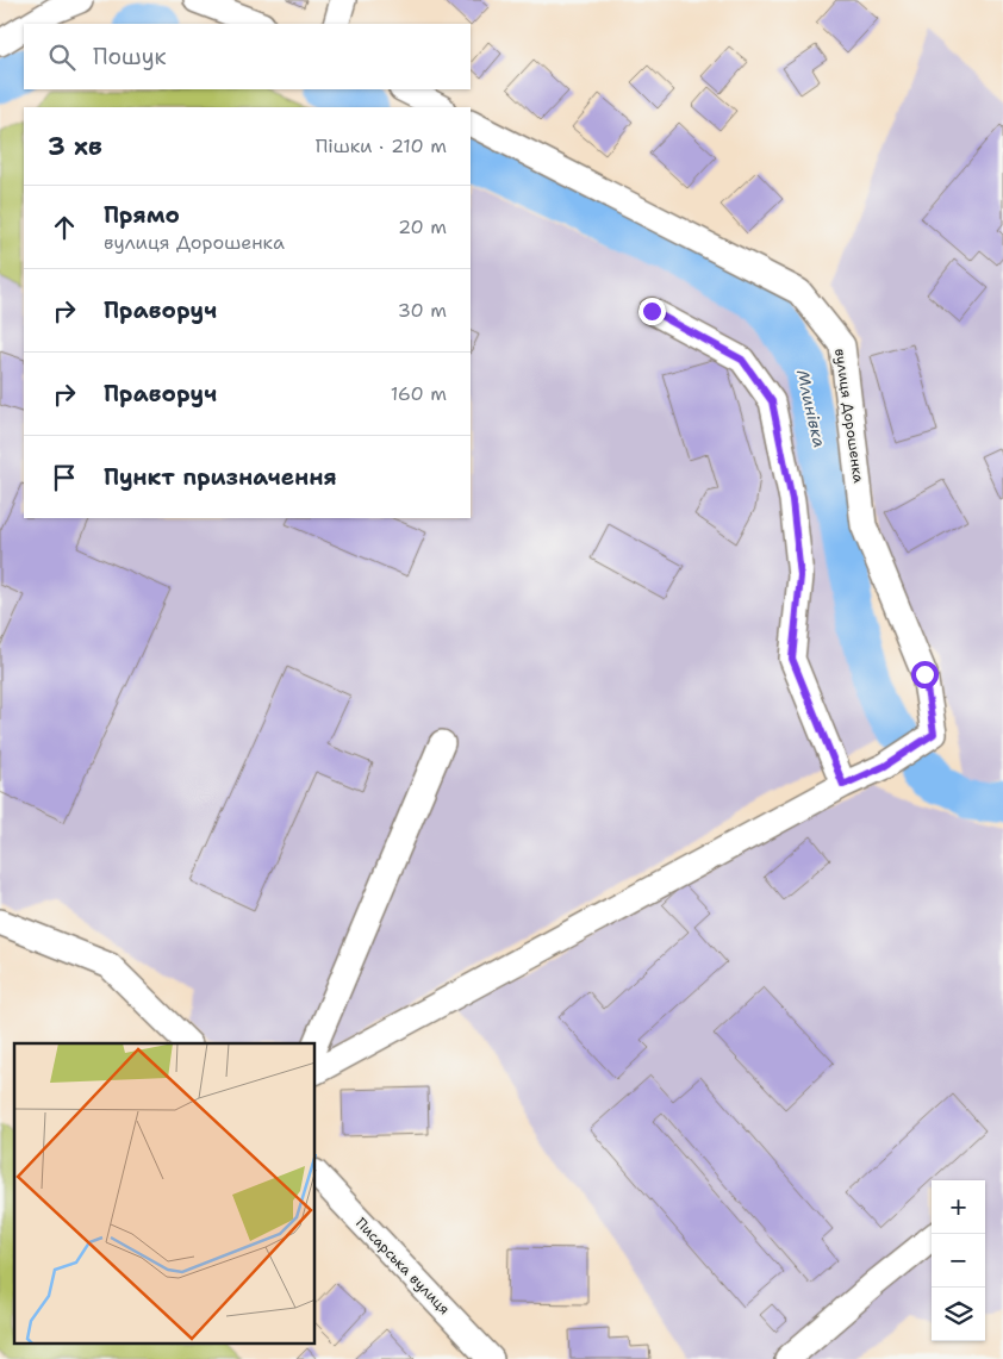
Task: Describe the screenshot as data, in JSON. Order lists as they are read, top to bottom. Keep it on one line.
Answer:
{"streets":{"street":["вулиця Дорошенка","Писарська вулиця"]},"water":["Млинівка"],"page":{"search":"Пошук","heading":["3 хв","Пішки · 210 m"],"list":[["Прямо","вулиця Дорошенка","20 m"],["Праворуч","30 m"],["Праворуч","160 m"],"Пункт призначення"],"map_buttons":["+","−"]}}
